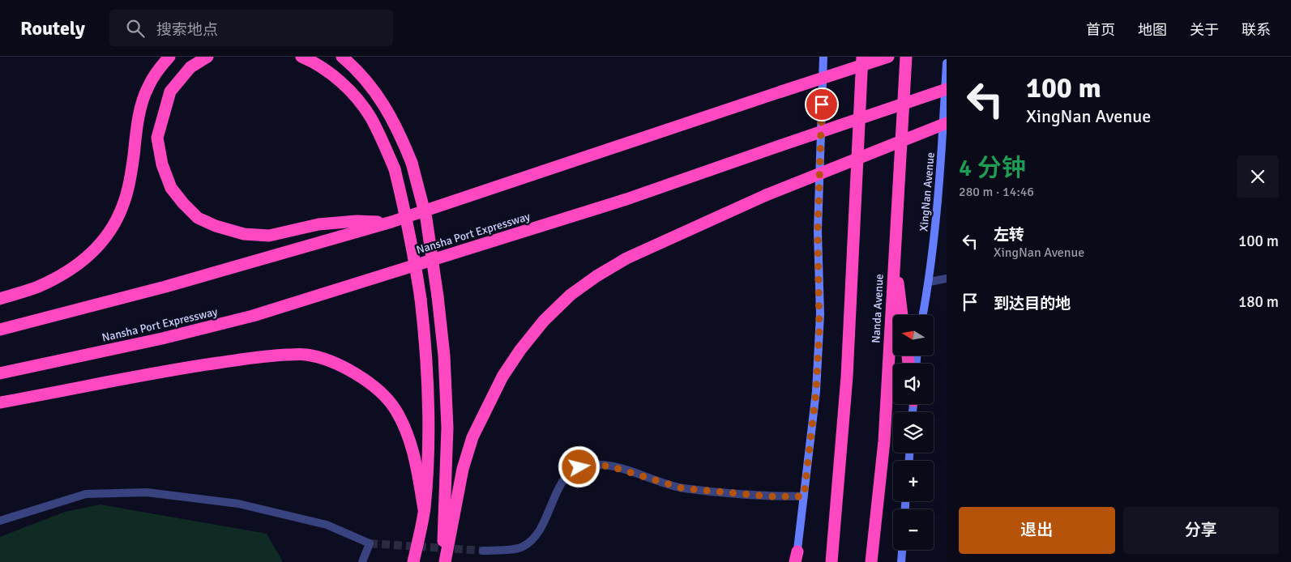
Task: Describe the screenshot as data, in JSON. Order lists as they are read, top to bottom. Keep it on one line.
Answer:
{"streets":{"highway":["Nansha Port Expressway","Nanda Avenue"],"main road":["XingNan Avenue"]},"north":"left","page":{"header":"Routely","search":"搜索地点","nav":["首页","地图","关于","联系"],"turn":["100 m","XingNan Avenue"],"heading":["4 分钟","280 m · 14:46"],"list":[{"name":"左转","note":"XingNan Avenue","value":"100 m"},{"name":"到达目的地","value":"180 m"}],"map_buttons":["+","−"],"buttons":["退出","分享"]}}
